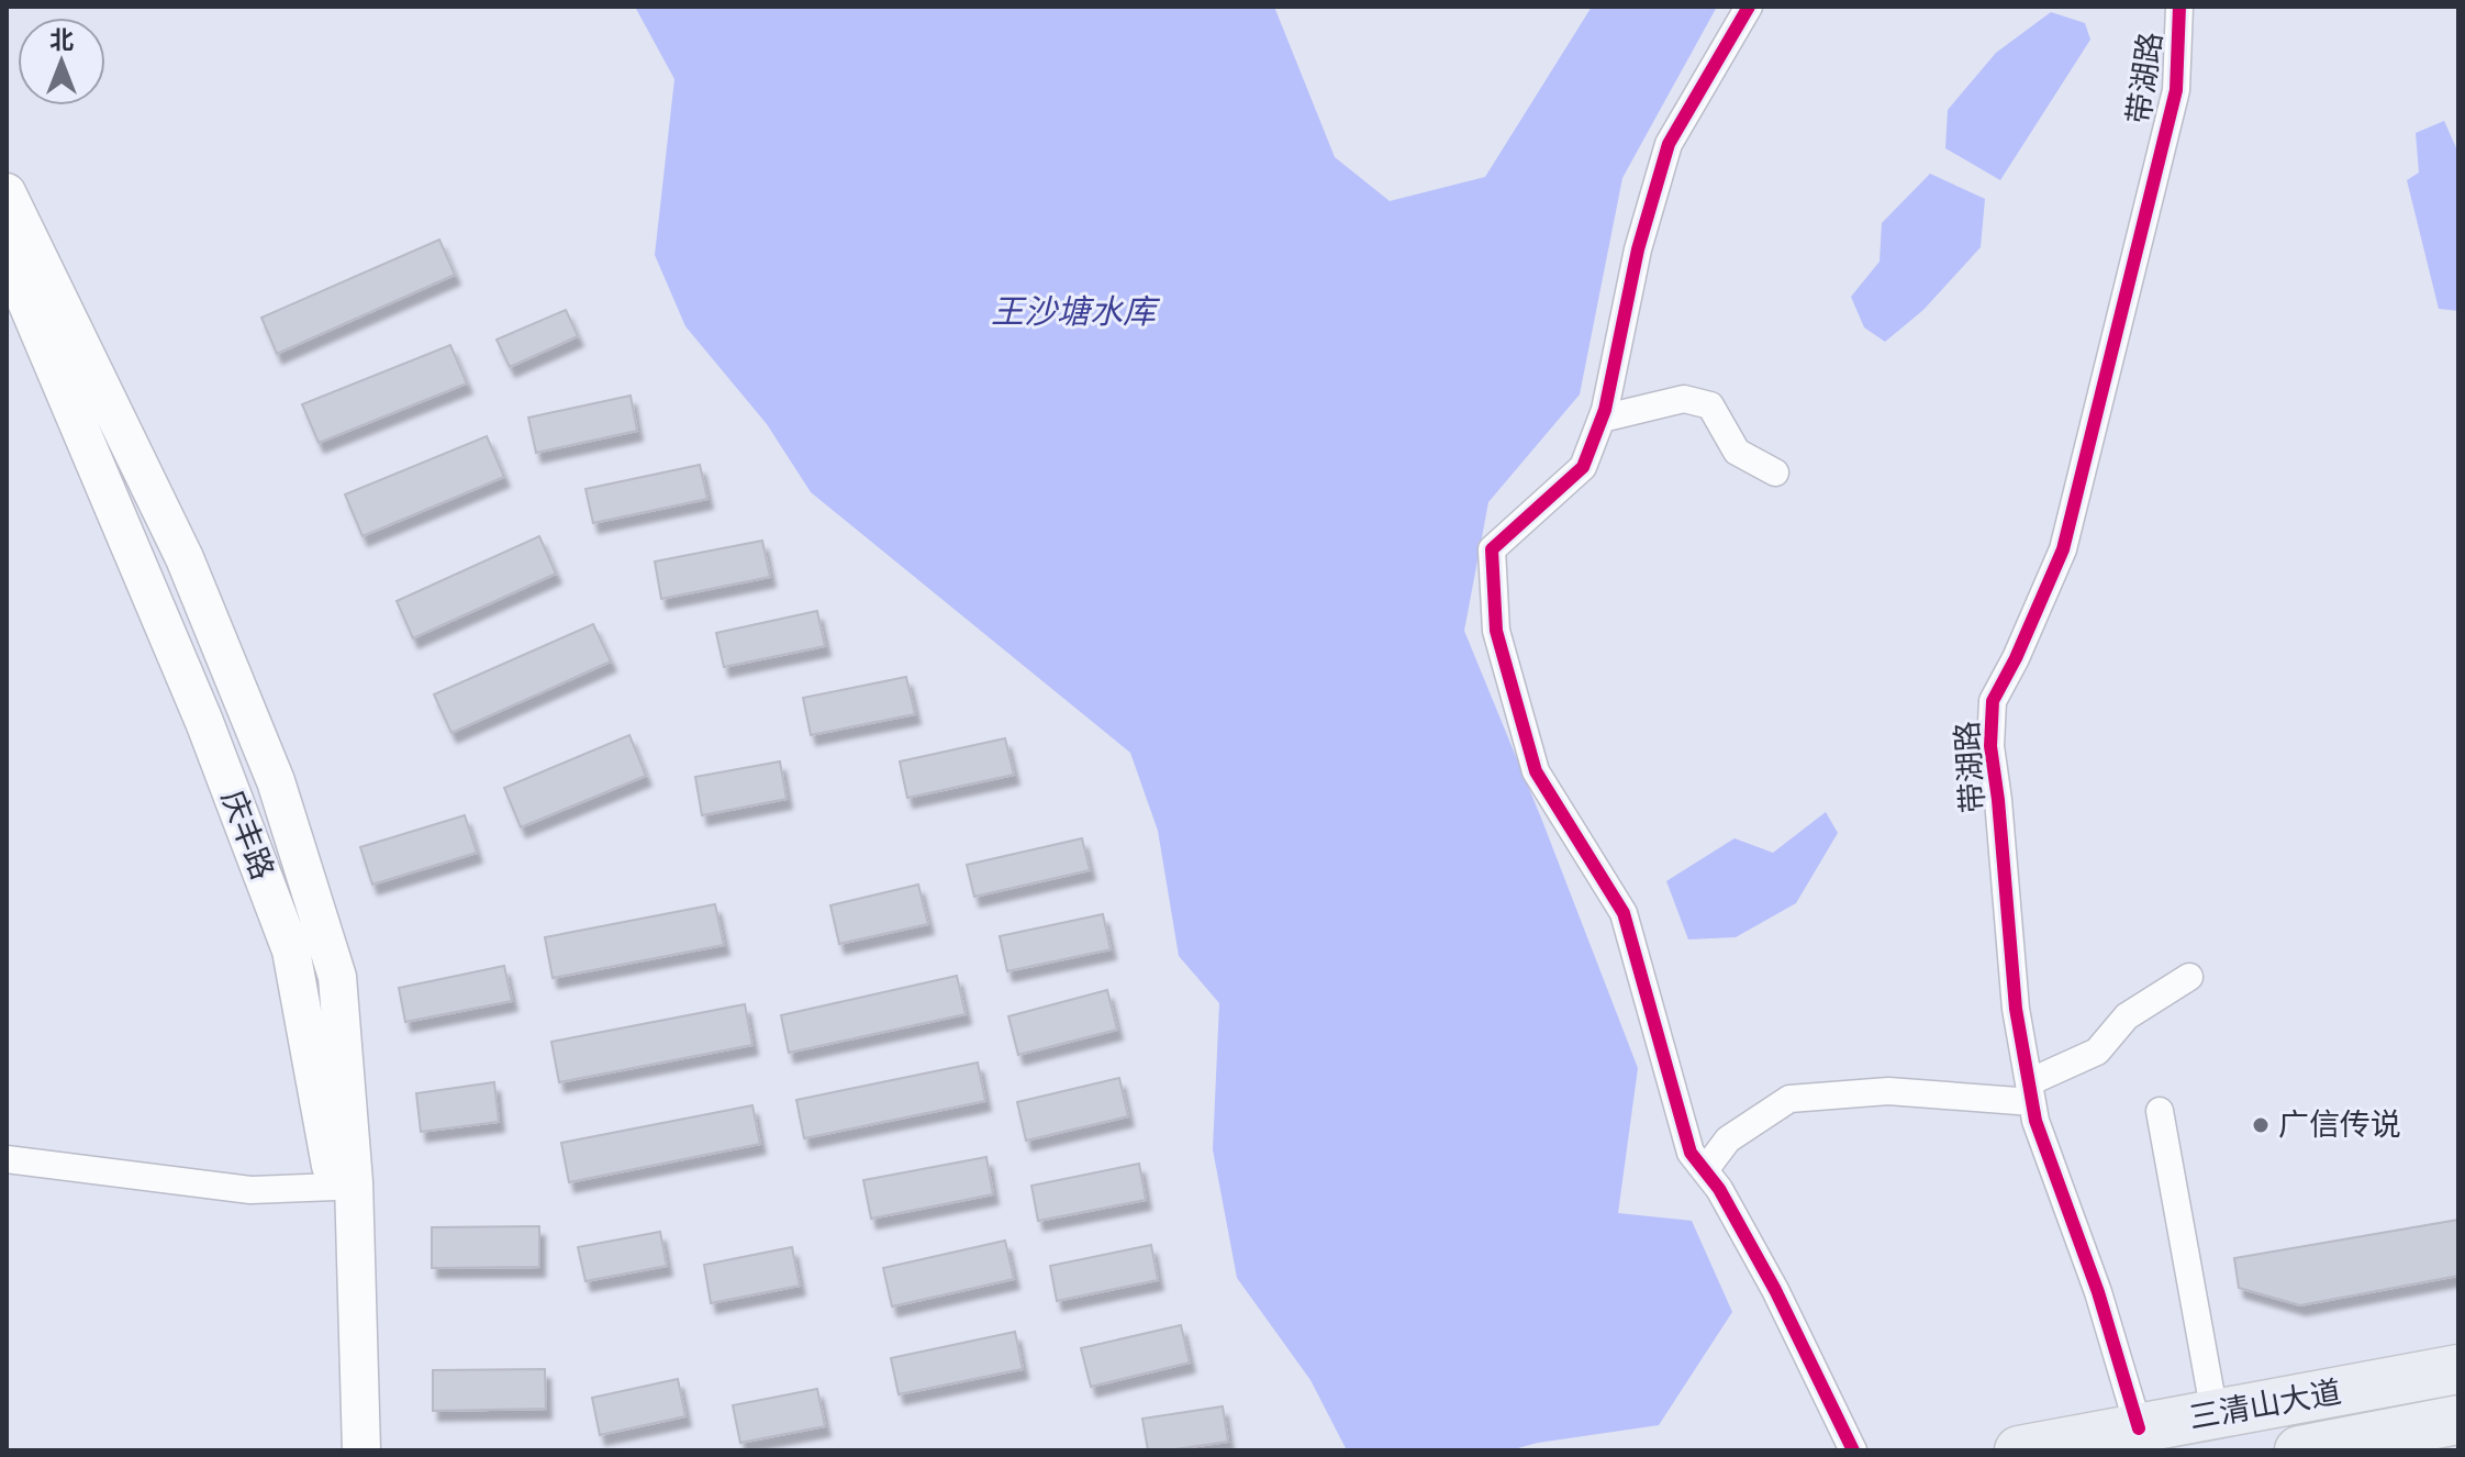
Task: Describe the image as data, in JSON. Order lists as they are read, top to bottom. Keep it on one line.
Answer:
{"streets":{"highway":["三清山大道"],"main road":["庆丰路"],"street":["带湖路"]},"crossings":[["带湖路","三清山大道"]],"water":["王沙塘水库"],"places":["广信传说"],"north":"top"}
